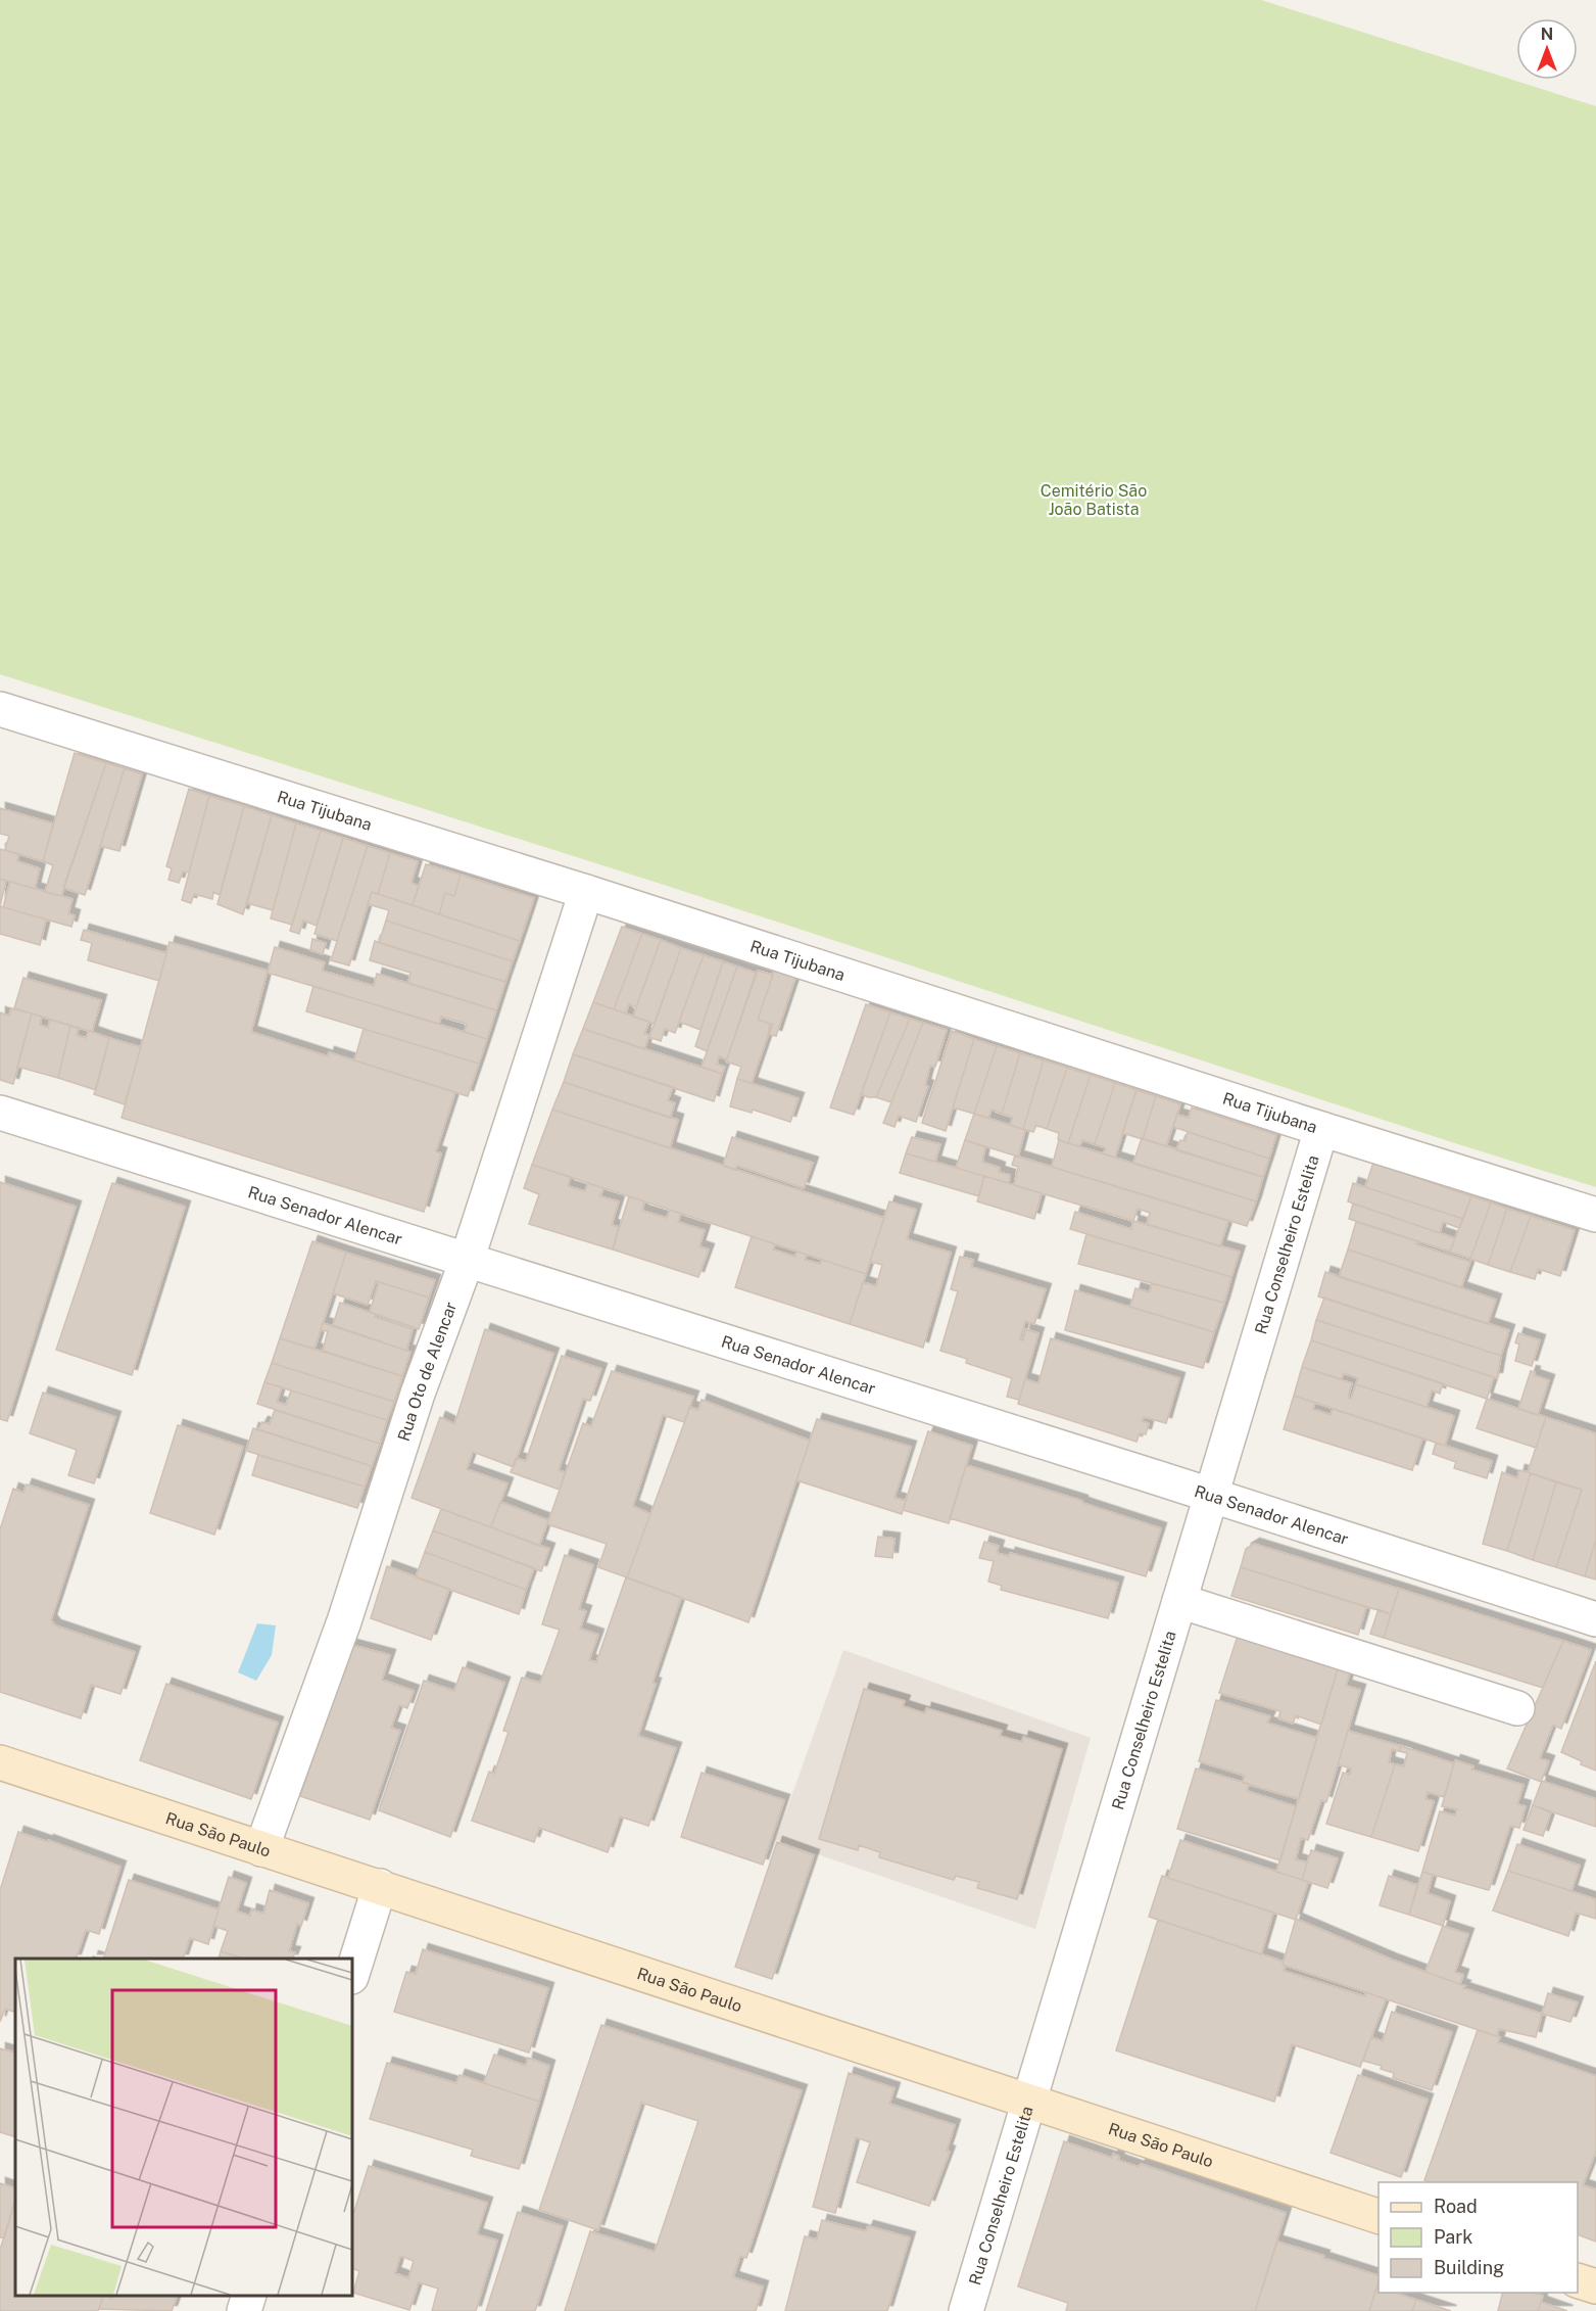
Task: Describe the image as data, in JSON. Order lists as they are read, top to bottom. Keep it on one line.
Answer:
{"streets":{"main road":["Rua São Paulo"],"street":["Rua Tijubana","Rua Senador Alencar","Rua Conselheiro Estelita","Rua Oto de Alencar"]},"crossings":[["Rua Tijubana","Rua Conselheiro Estelita"],["Rua Tijubana","Rua Oto de Alencar"],["Rua Senador Alencar","Rua Conselheiro Estelita"],["Rua Senador Alencar","Rua Oto de Alencar"],["Rua Conselheiro Estelita","Rua São Paulo"],["Rua Oto de Alencar","Rua São Paulo"]],"parks":["Cemitério São João Batista"],"legend":["Road","Park","Building"],"north":"top"}
